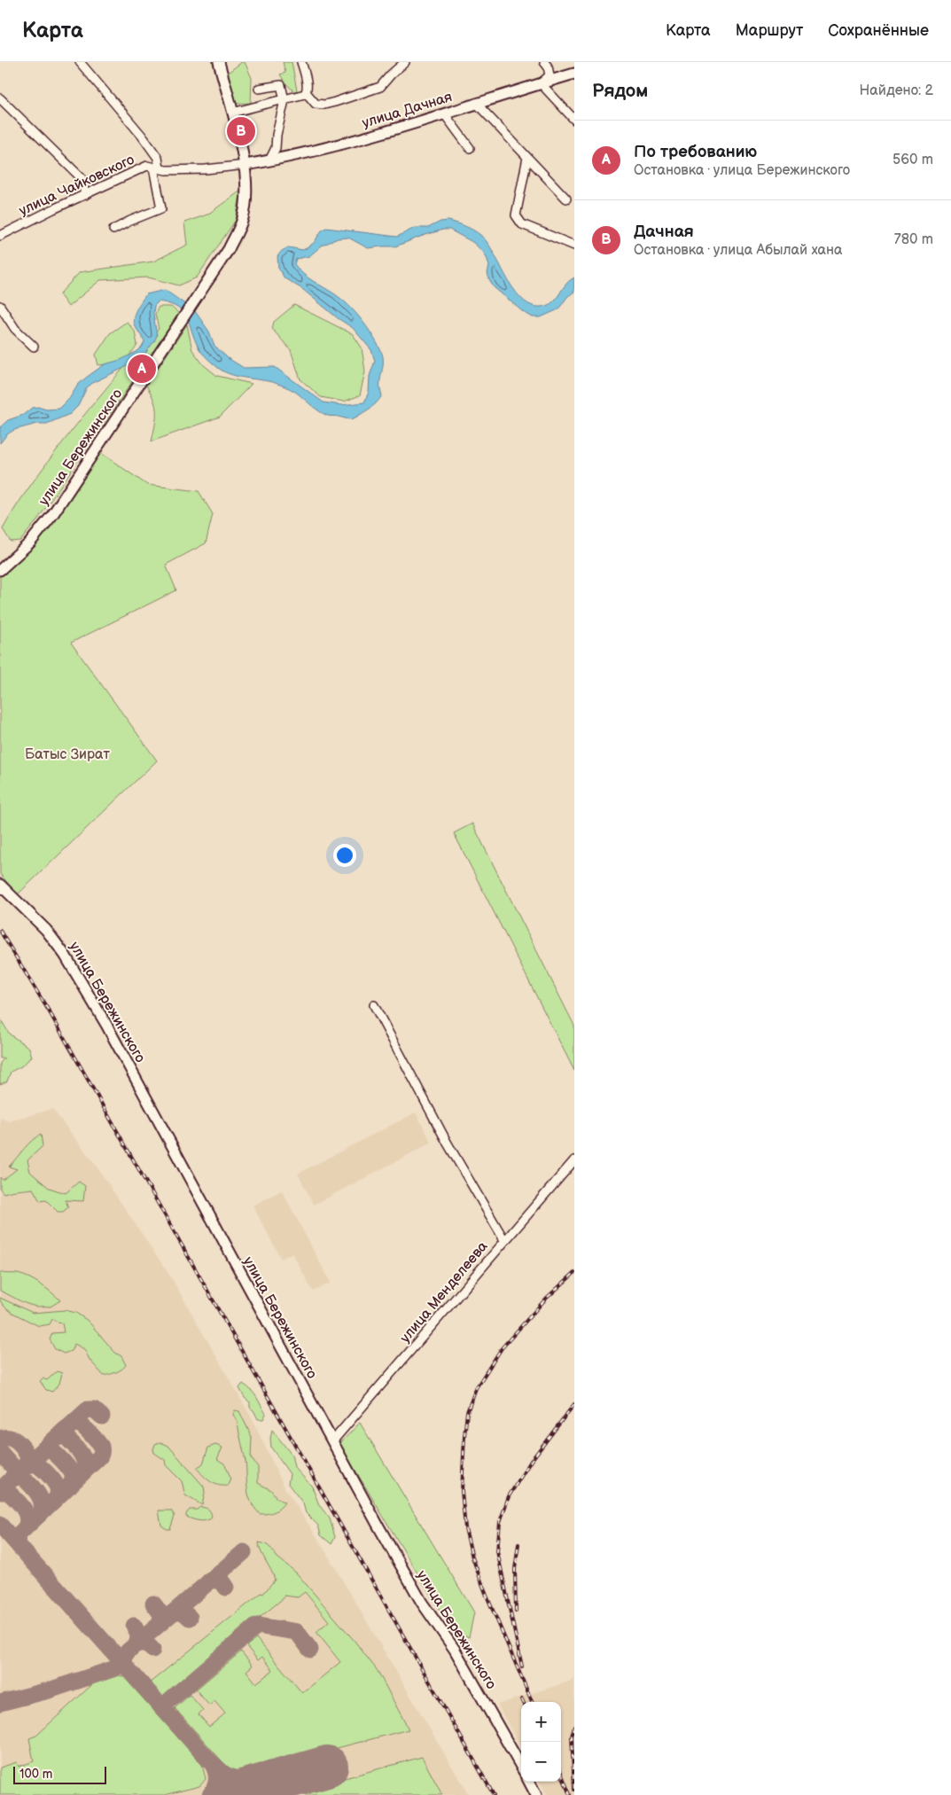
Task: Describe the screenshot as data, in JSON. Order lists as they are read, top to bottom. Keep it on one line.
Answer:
{"streets":{"main road":["улица Дачная","улица Бережинского"],"street":["улица Чайковского","улица Менделеева"]},"crossings":[["улица Дачная","улица Чайковского"],["улица Дачная","улица Бережинского"],["улица Чайковского","улица Бережинского"],["улица Бережинского","улица Менделеева"]],"parks":["Батыс Зират"],"scale_bar":"100 m","page":{"header":"Карта","nav":["Карта","Маршрут","Сохранённые"],"heading":["Рядом","Найдено: 2"],"pins":["B","A"],"list":[{"mark":"A","name":"По требованию","note":"Остановка · улица Бережинского","value":"560 m"},{"mark":"B","name":"Дачная","note":"Остановка · улица Абылай хана","value":"780 m"}],"map_buttons":["+","−"],"scale":"100 m"}}
